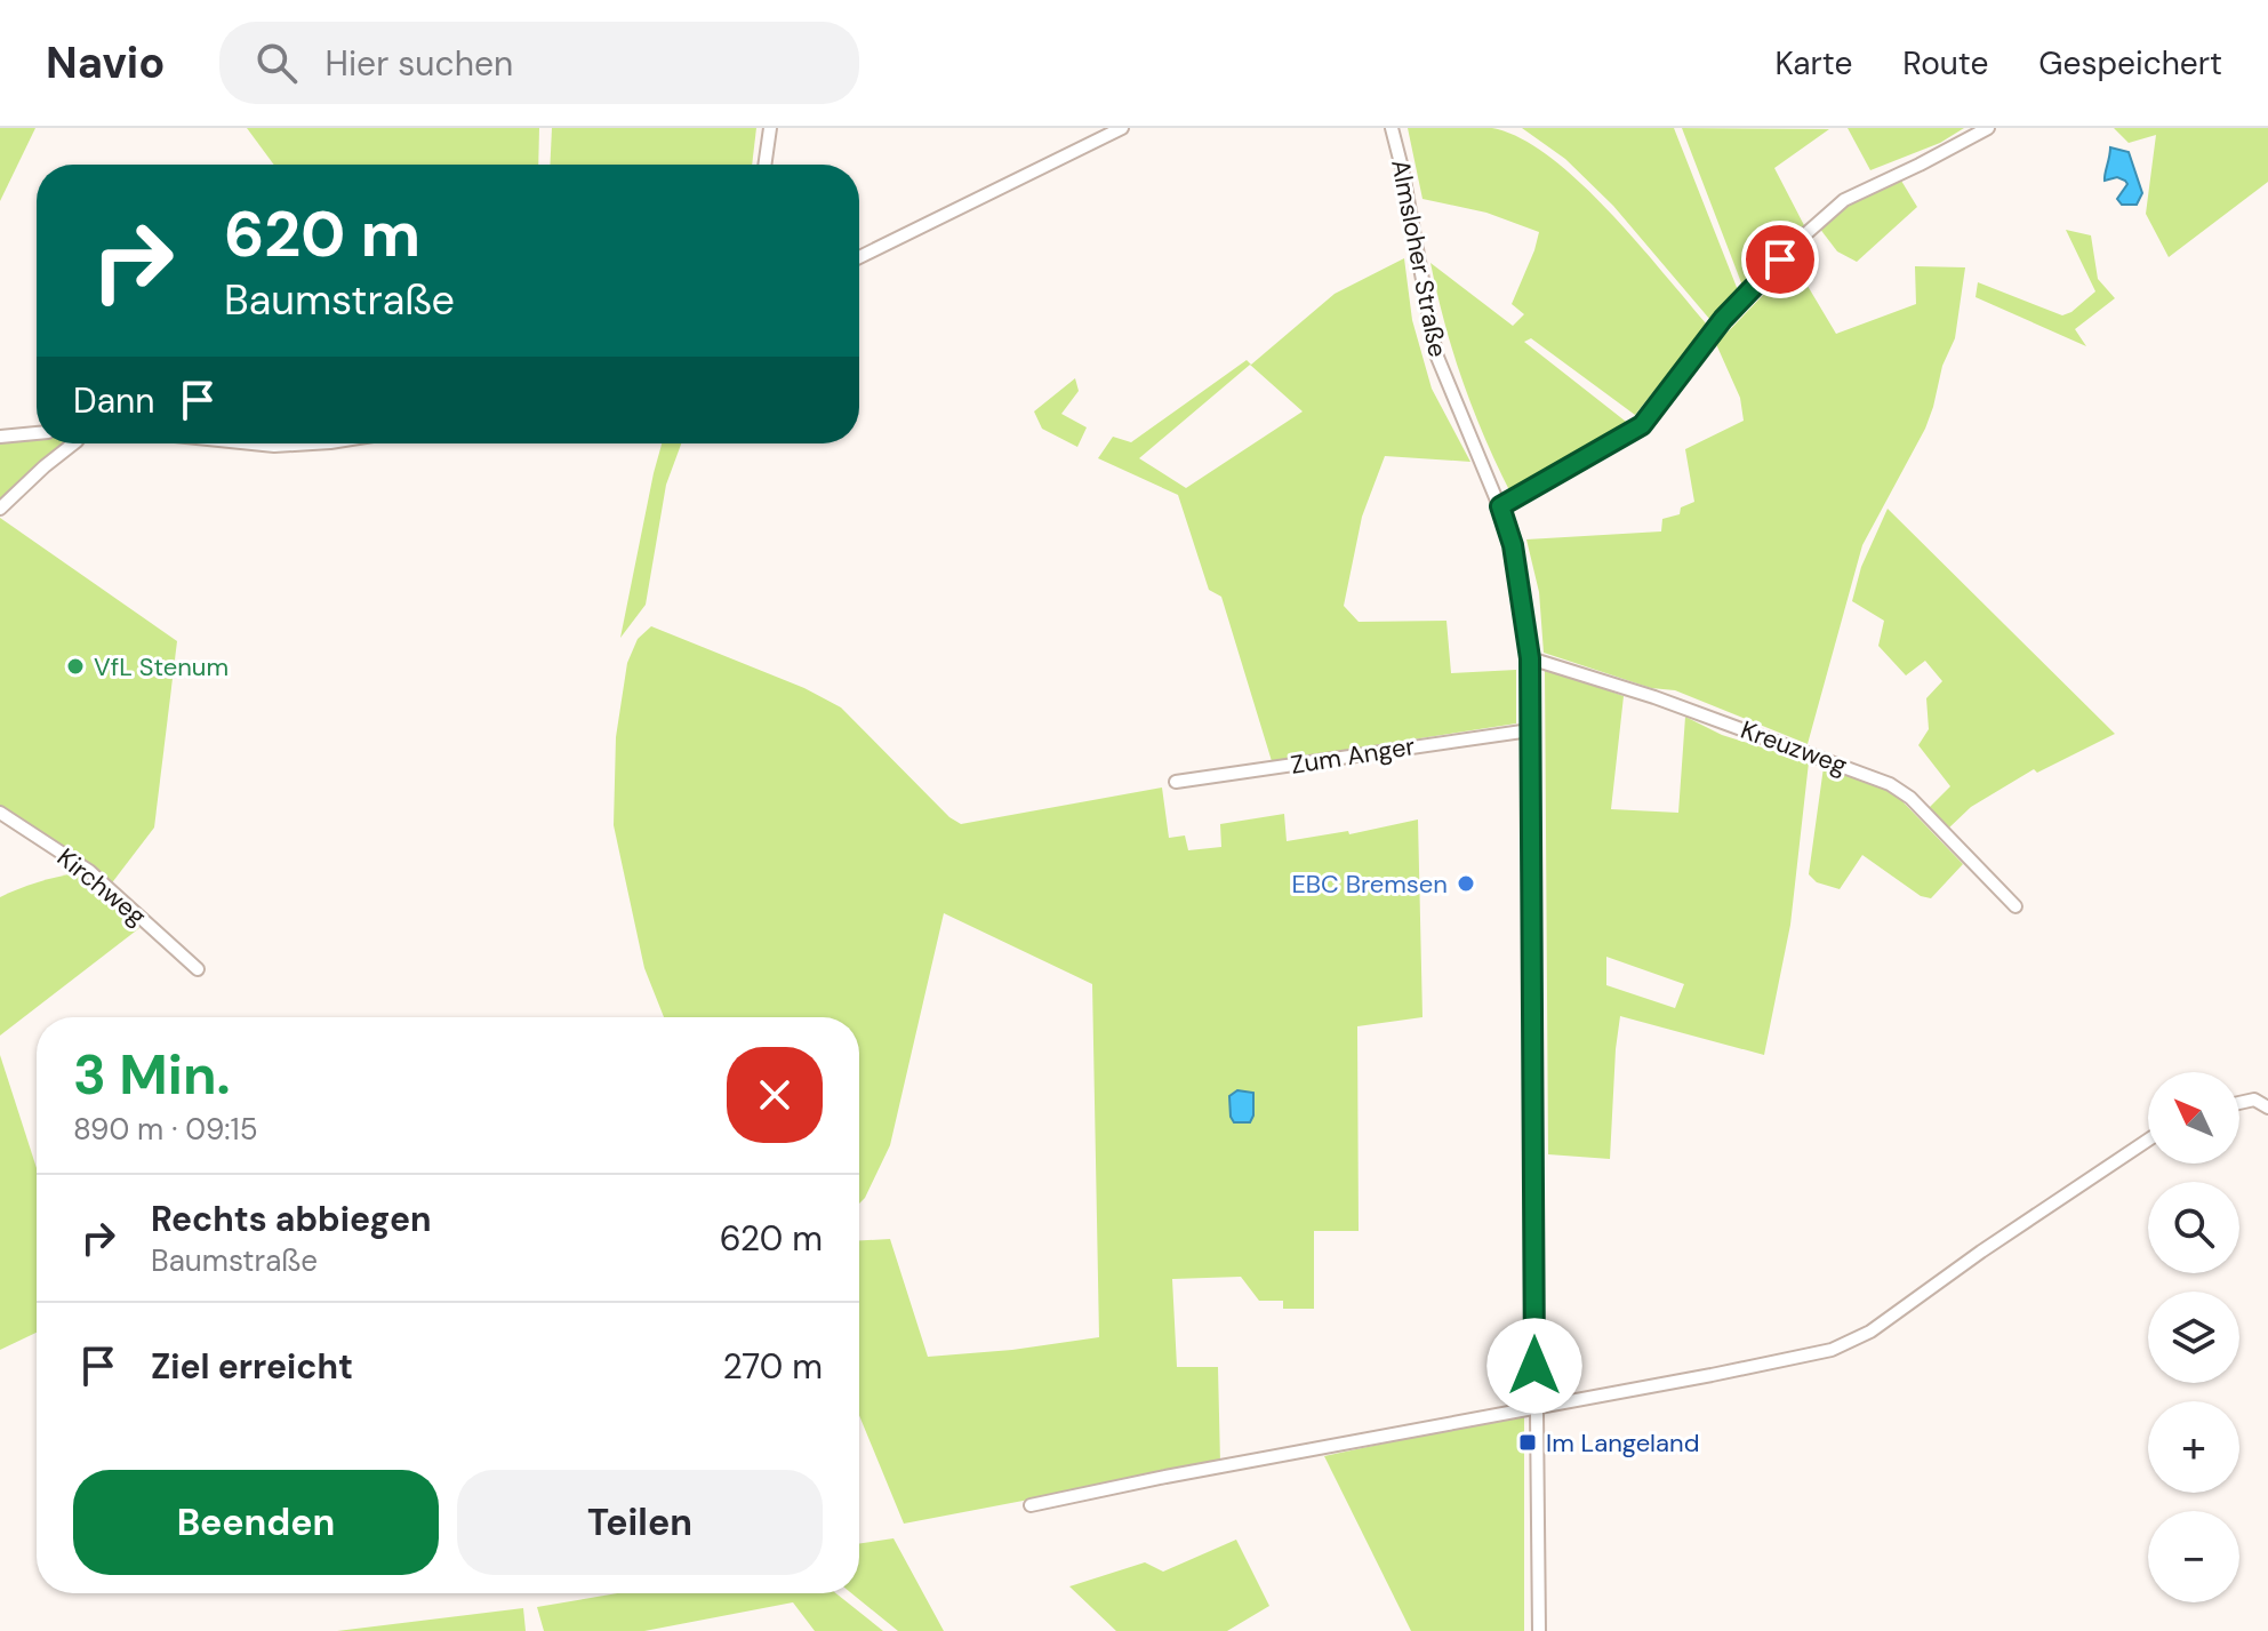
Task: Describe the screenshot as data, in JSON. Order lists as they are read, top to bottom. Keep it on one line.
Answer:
{"streets":{"street":["Almsloher Straße","Kreuzweg","Zum Anger","Kirchweg"]},"crossings":[["Almsloher Straße","Kreuzweg"],["Almsloher Straße","Zum Anger"]],"places":{"other":["VfL Stenum","EBC Bremsen"],"transit":["Im Langeland"]},"north":"top left","page":{"header":"Navio","search":"Hier suchen","nav":["Karte","Route","Gespeichert"],"turn":["620 m","Baumstraße"],"then":"Dann","heading":["3 Min.","890 m · 09:15"],"map_buttons":["+","−"],"list":[{"name":"Rechts abbiegen","note":"Baumstraße","value":"620 m"},{"name":"Ziel erreicht","value":"270 m"}],"buttons":["Beenden","Teilen"]}}
